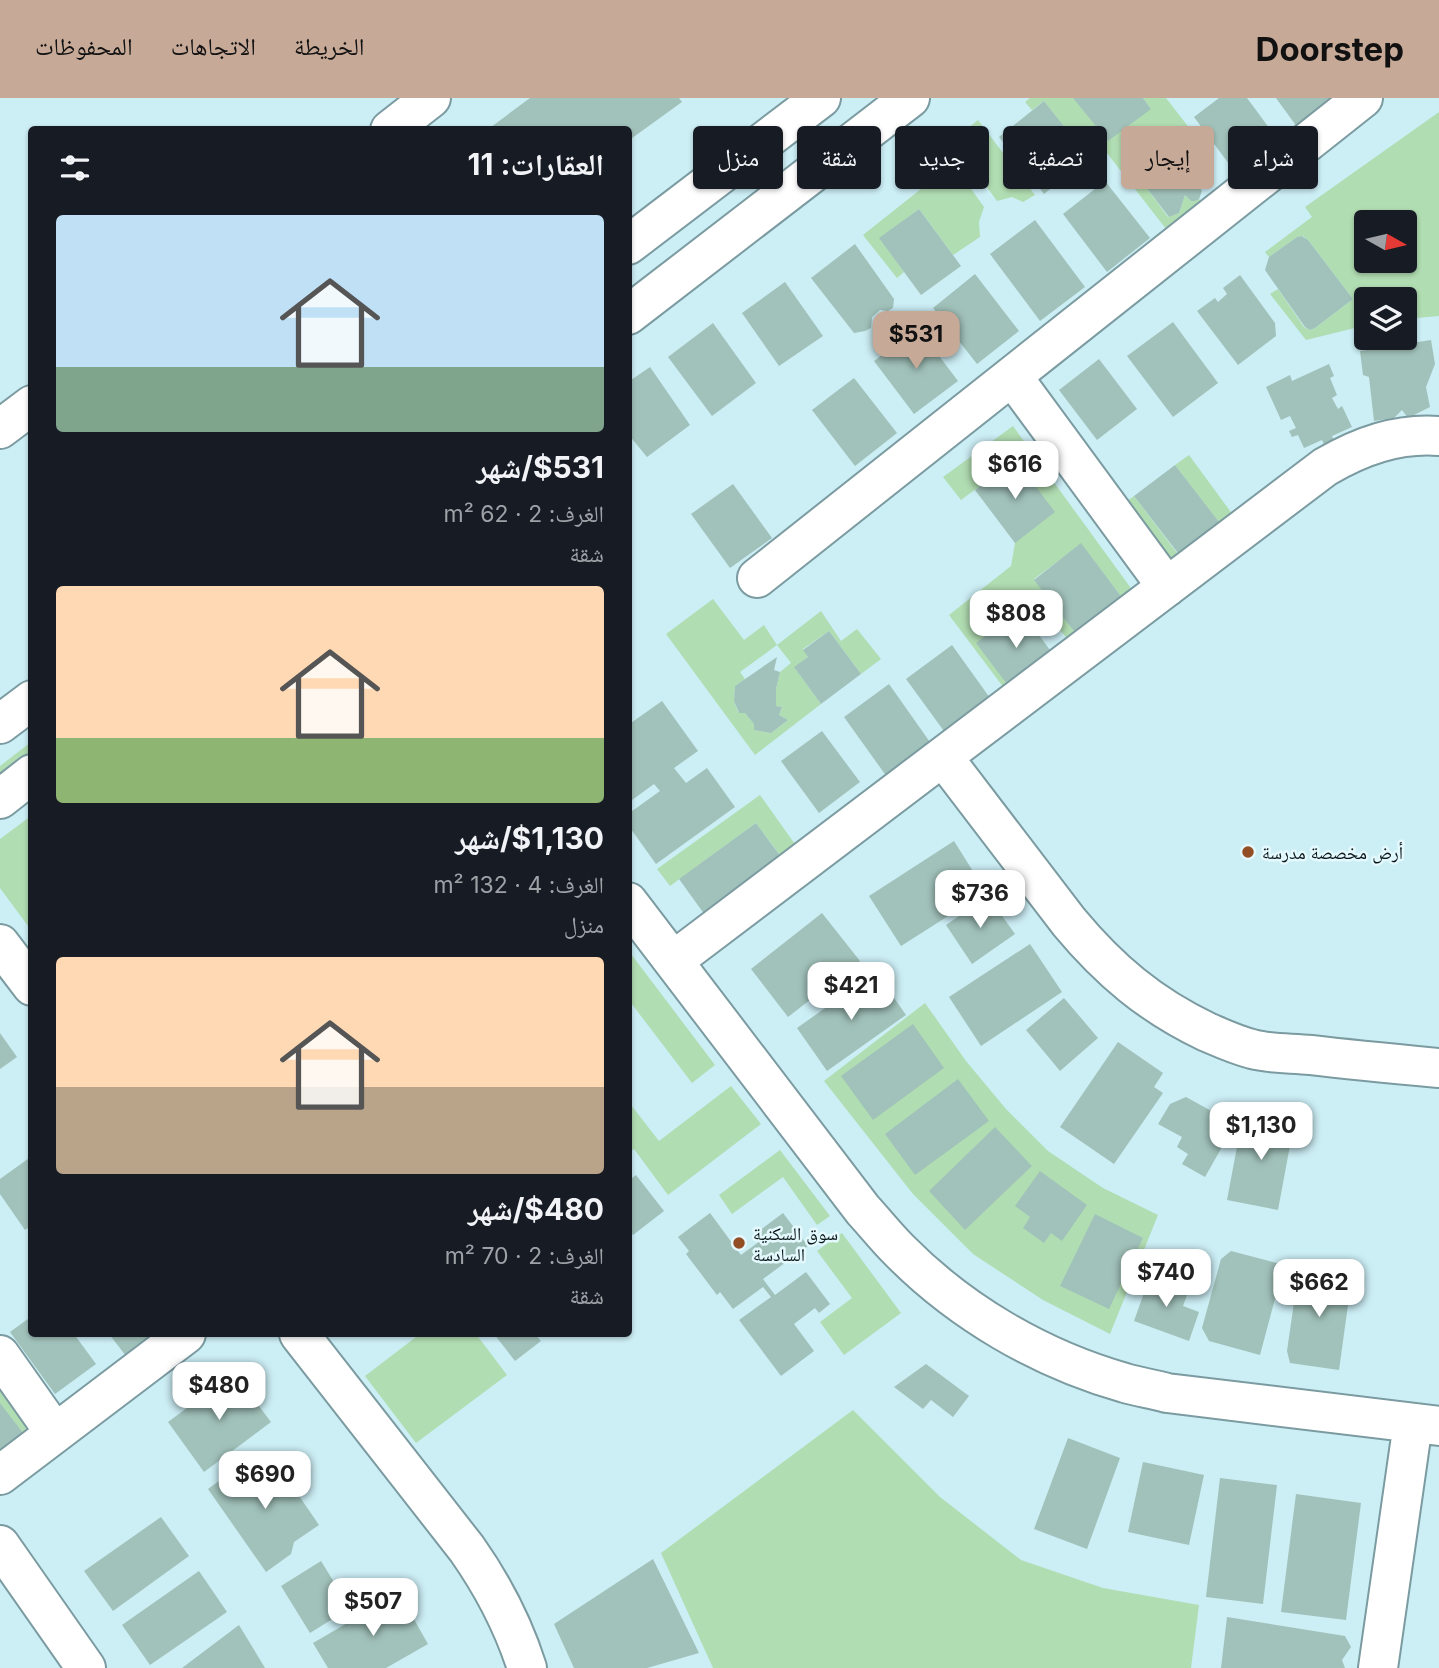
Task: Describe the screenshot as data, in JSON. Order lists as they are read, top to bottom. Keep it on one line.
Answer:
{"places":["أرض مخصصة مدرسة","سوق السكنية السادسة"],"north":"right","page":{"header":"Doorstep","nav":["الخريطة","الاتجاهات","المحفوظات"],"chip":["شراء","إيجار","تصفية","جديد","شقة","منزل"],"heading":"العقارات: 11","list":[{"name":"$531/شهر","note":"الغرف: 2 · 62 m² · شقة"},{"name":"$1,130/شهر","note":"الغرف: 4 · 132 m² · منزل"},{"name":"$480/شهر","note":"الغرف: 2 · 70 m² · شقة"}],"price":["$531","$616","$808","$736","$421","$1,130","$740","$662","$480","$690","$507"]}}
